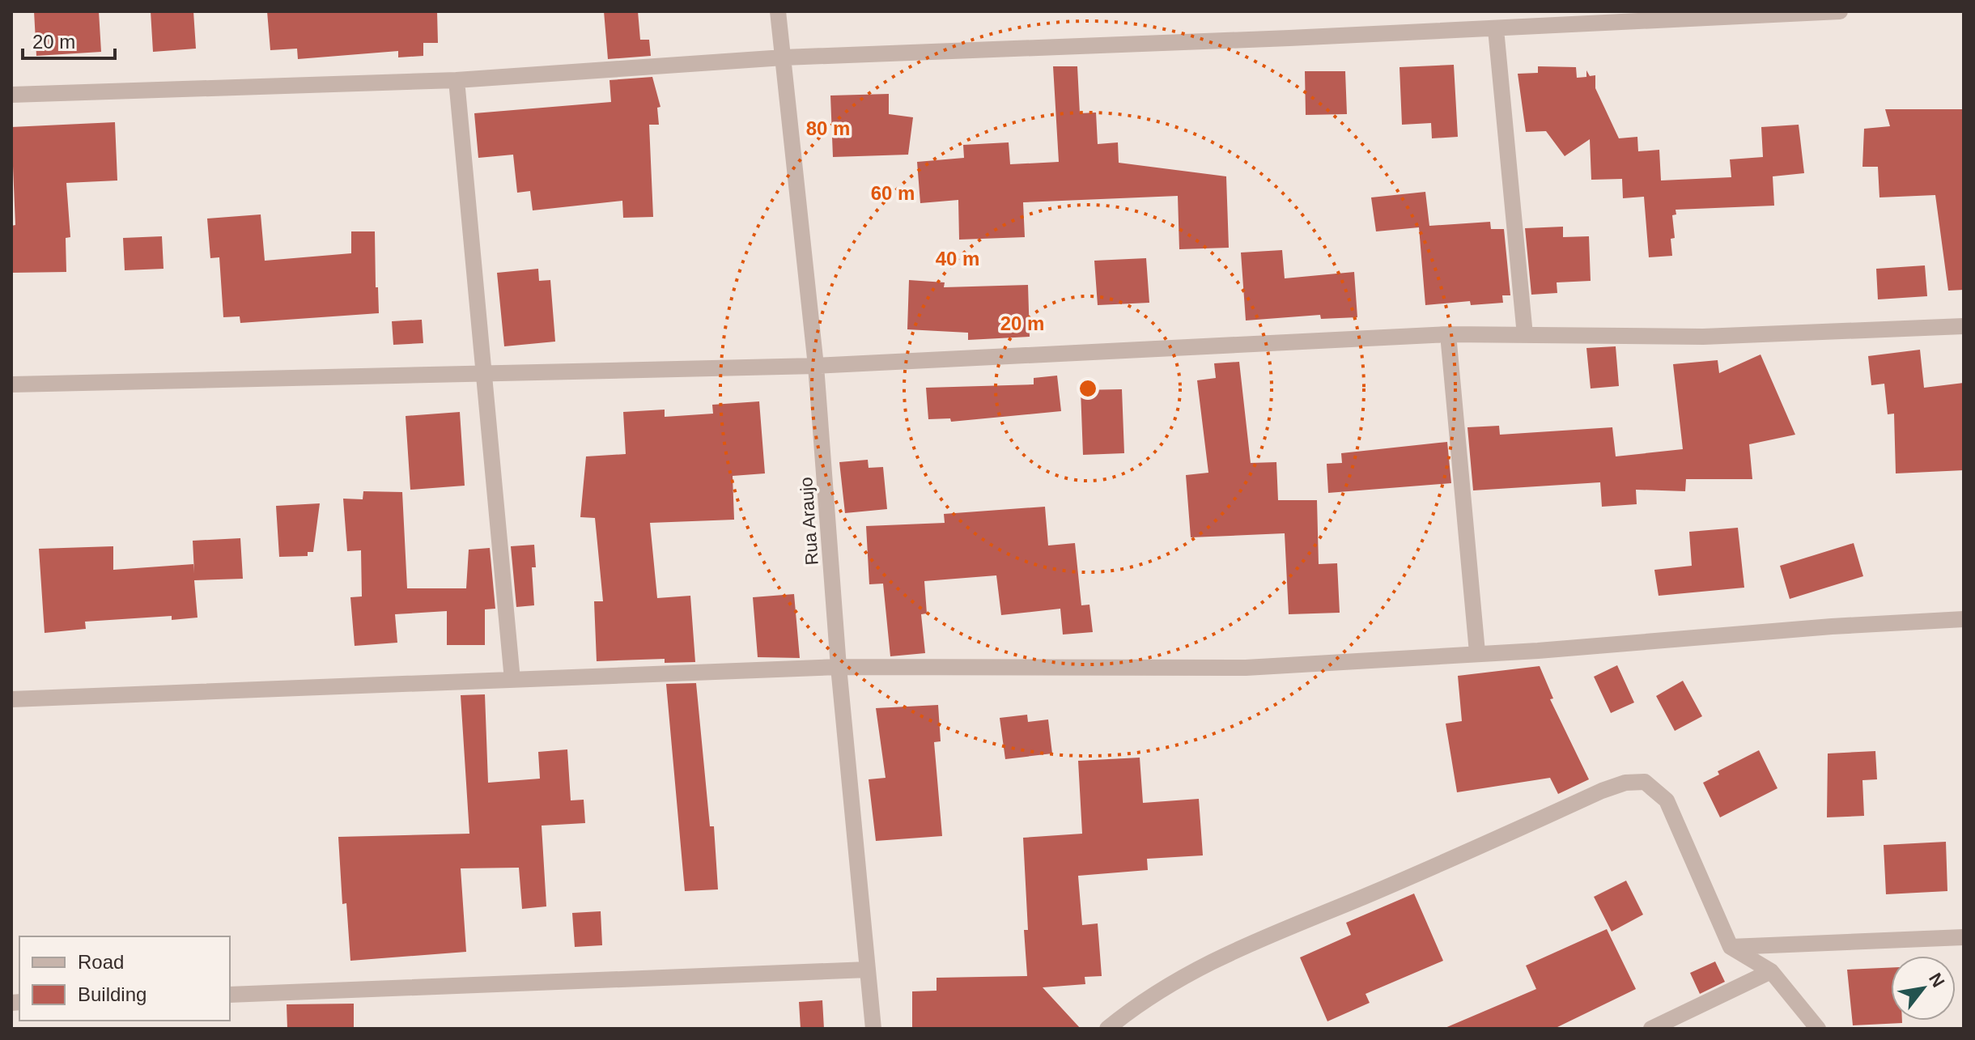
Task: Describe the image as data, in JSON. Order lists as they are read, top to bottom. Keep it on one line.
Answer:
{"streets":{"street":["Rua Araujo"]},"legend":["Road","Building"],"scale_bar":"20 m","north":"top right","rings":["80 m","60 m","40 m","20 m"]}
